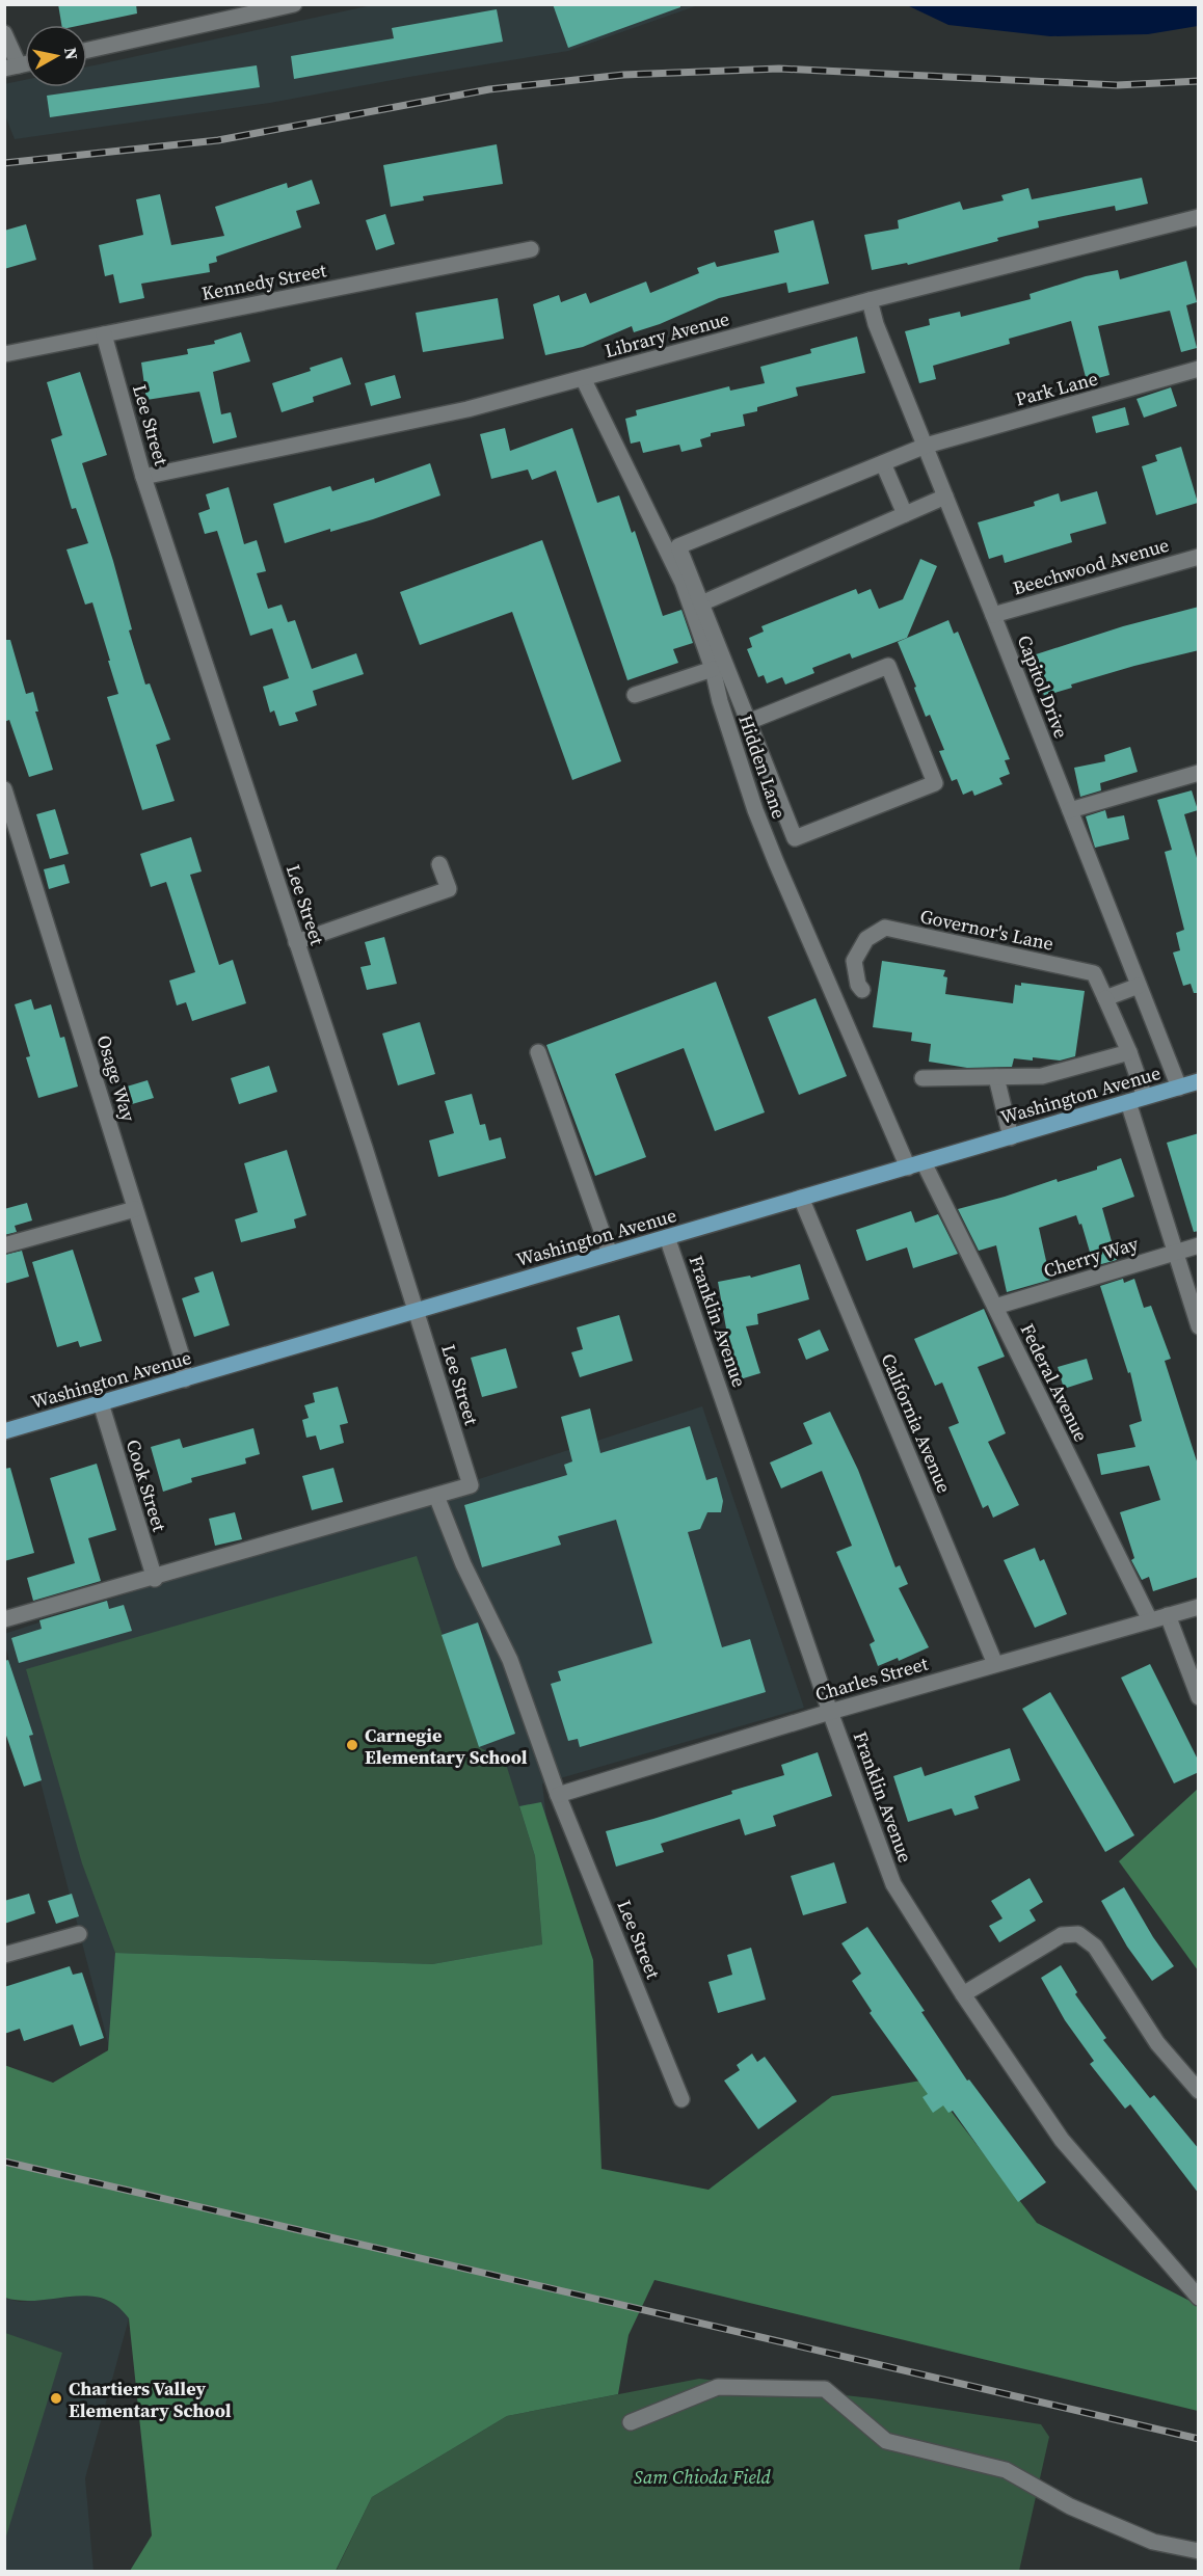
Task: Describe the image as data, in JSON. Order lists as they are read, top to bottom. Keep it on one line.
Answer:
{"streets":{"main road":["Washington Avenue"],"street":["Kennedy Street","Library Avenue","Park Lane","Lee Street","Beechwood Avenue","Capitol Drive","Hidden Lane","Governor's Lane","Osage Way","Cherry Way","Franklin Avenue","Federal Avenue","California Avenue","Cook Street","Charles Street"]},"crossings":[["Kennedy Street","Lee Street"],["Library Avenue","Lee Street"],["Library Avenue","Capitol Drive"],["Library Avenue","Hidden Lane"],["Park Lane","Capitol Drive"],["Lee Street","Washington Avenue"],["Lee Street","Charles Street"],["Beechwood Avenue","Capitol Drive"],["Capitol Drive","Washington Avenue"],["Hidden Lane","Washington Avenue"],["Osage Way","Washington Avenue"],["Washington Avenue","Franklin Avenue"],["Washington Avenue","Federal Avenue"],["Washington Avenue","California Avenue"],["Washington Avenue","Cook Street"],["Cherry Way","Federal Avenue"],["Franklin Avenue","Charles Street"],["Federal Avenue","Charles Street"],["California Avenue","Charles Street"]],"parks":["Sam Chioda Field"],"places":["Carnegie Elementary School","Chartiers Valley Elementary School"],"north":"right"}
